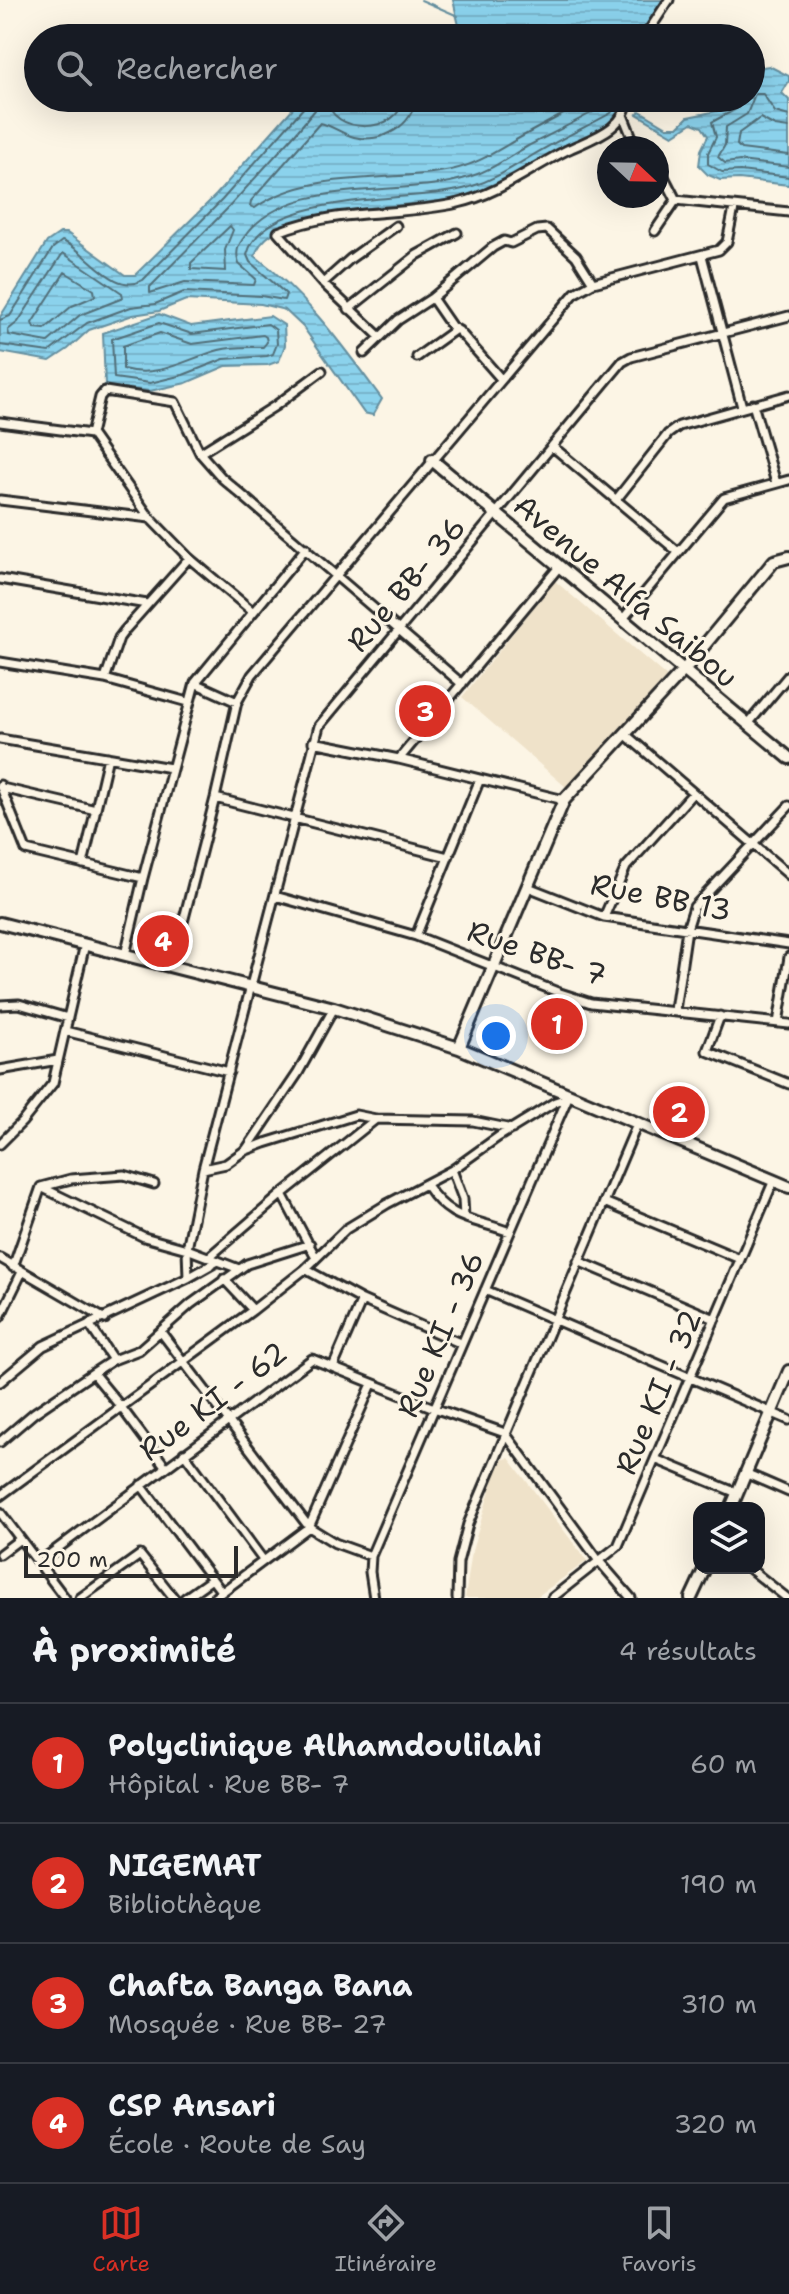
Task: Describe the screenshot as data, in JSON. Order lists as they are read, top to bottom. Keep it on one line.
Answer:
{"streets":{"street":["Rue BB- 36","Avenue Alfa Saibou","Rue BB 13","Rue BB- 7","Rue KI - 36","Rue KI - 32","Rue KI - 62"]},"crossings":[["Rue BB- 36","Avenue Alfa Saibou"],["Rue BB- 36","Rue BB- 7"],["Rue KI - 36","Rue KI - 62"]],"scale_bar":"200 m","north":"right","page":{"search":"Rechercher","pins":["3","4","1","2"],"scale":"200 m","heading":["À proximité","4 résultats"],"list":[{"mark":"1","name":"Polyclinique Alhamdoulilahi","note":"Hôpital · Rue BB- 7","value":"60 m"},{"mark":"2","name":"NIGEMAT","note":"Bibliothèque","value":"190 m"},{"mark":"3","name":"Chafta Banga Bana","note":"Mosquée · Rue BB- 27","value":"310 m"},{"mark":"4","name":"CSP Ansari","note":"École · Route de Say","value":"320 m"}],"nav":["Carte","Itinéraire","Favoris"]}}
